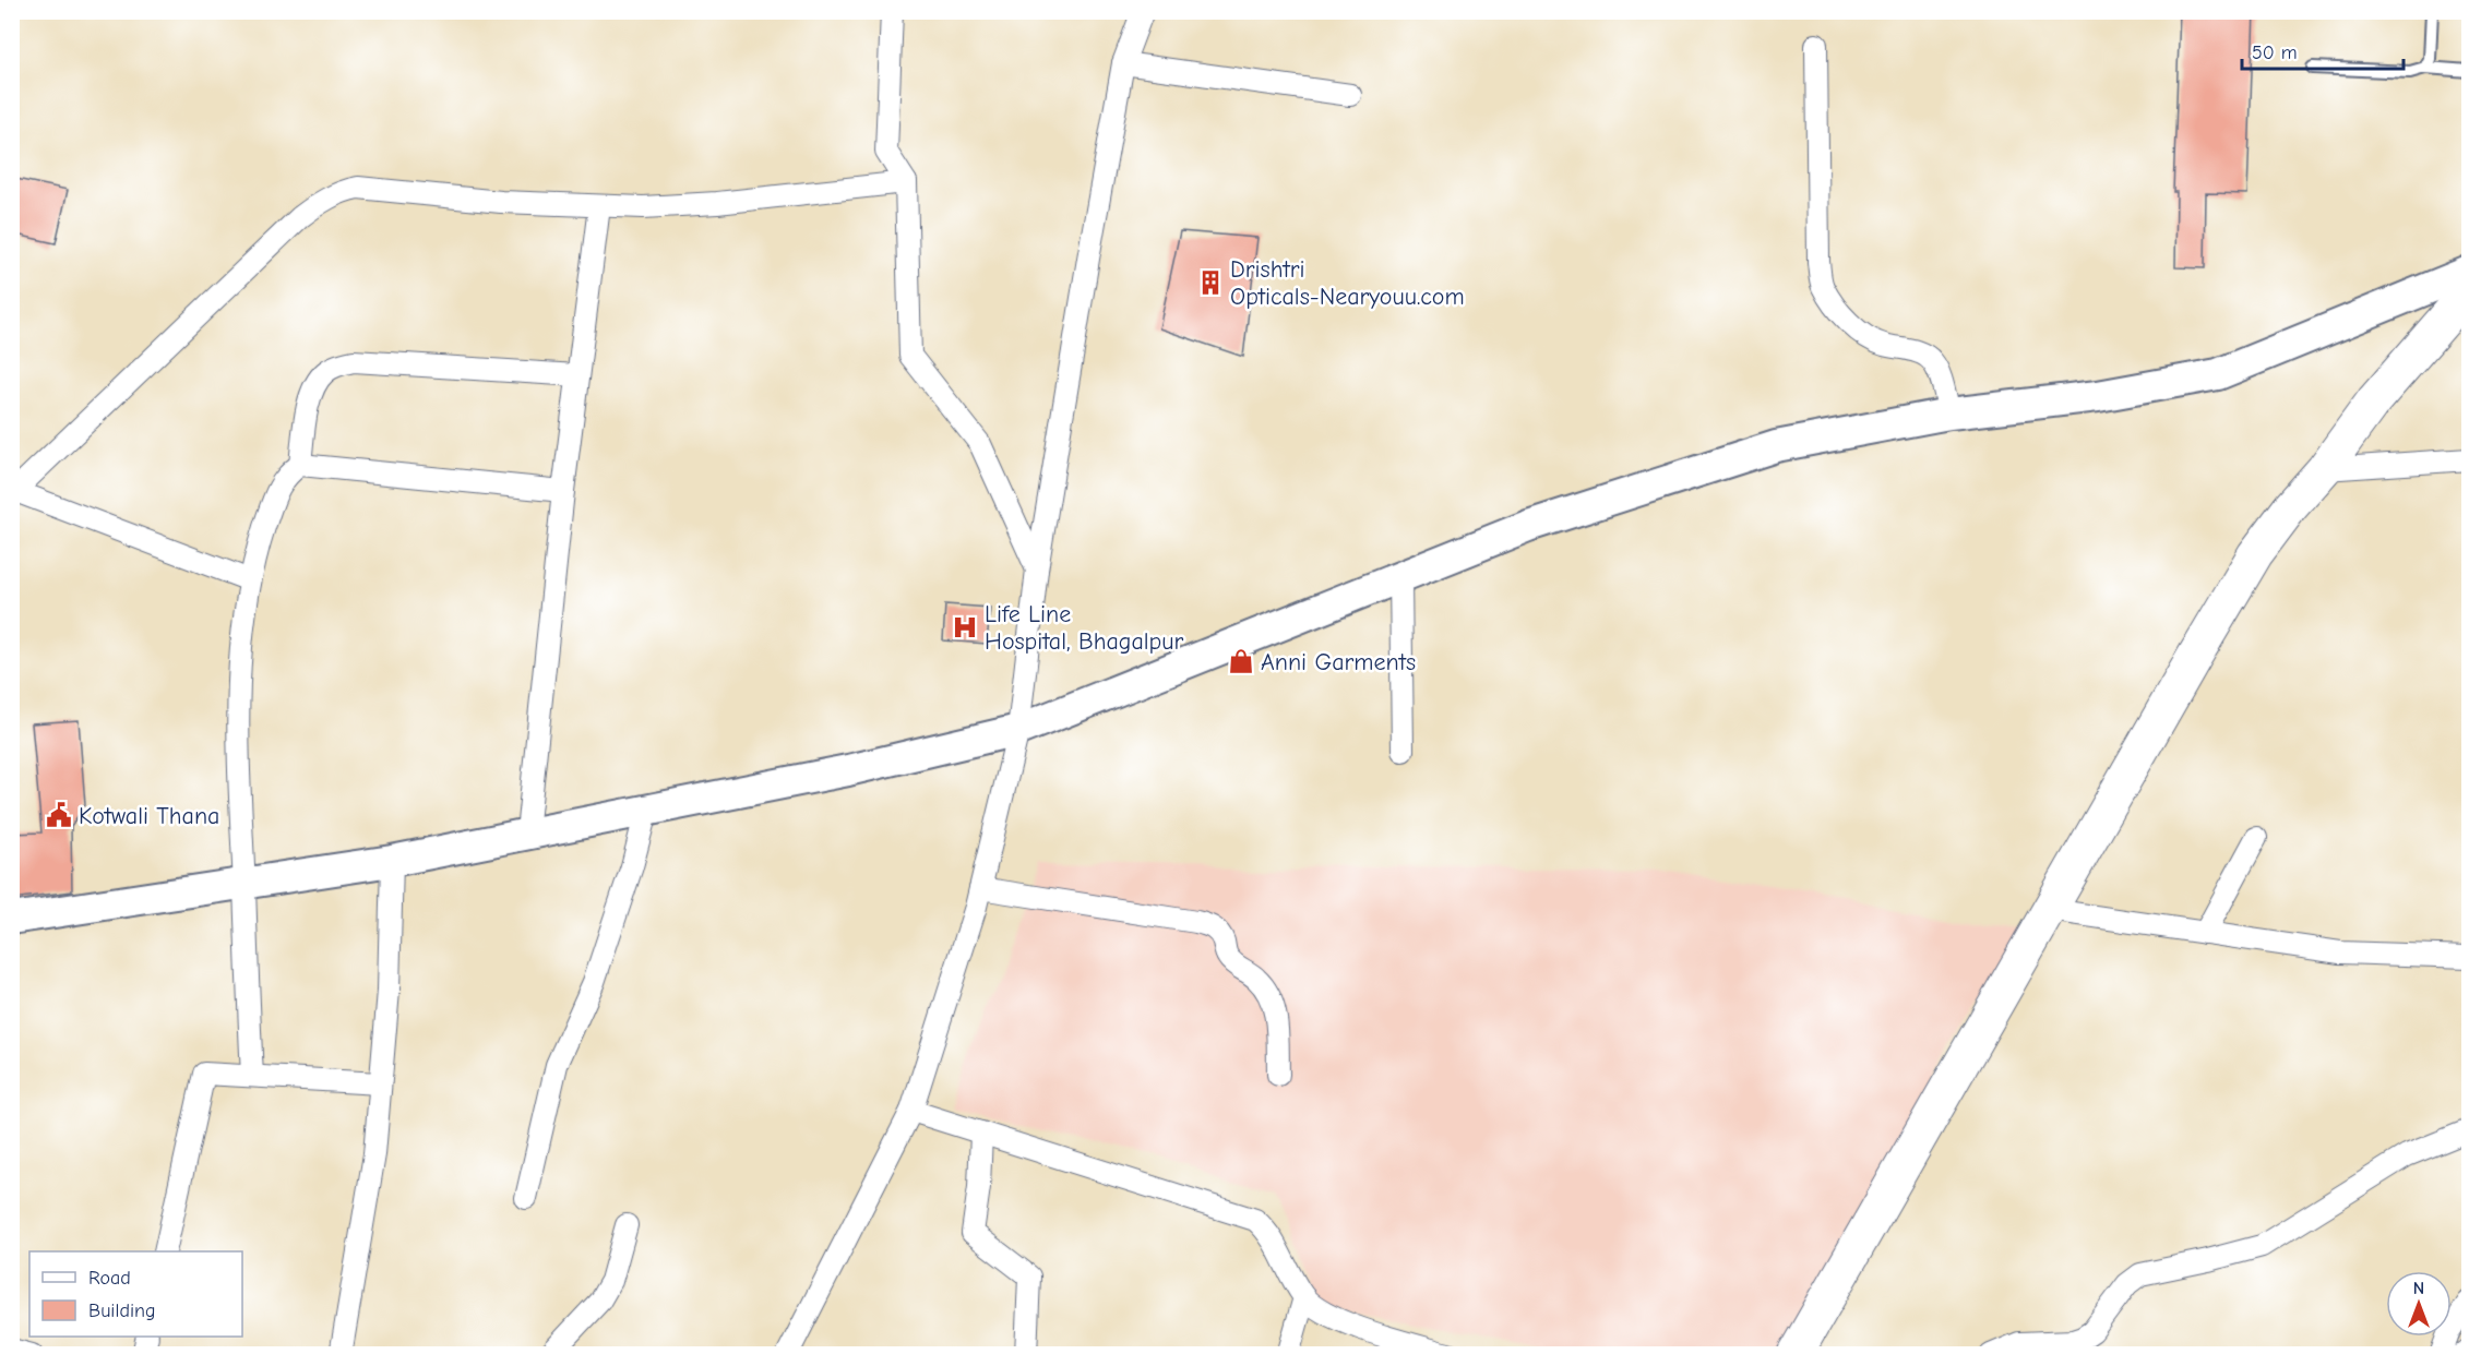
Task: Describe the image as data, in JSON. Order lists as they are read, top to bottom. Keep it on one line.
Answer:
{"places":{"building":["Drishtri Opticals-Nearyouu.com"],"hospital":["Life Line Hospital, Bhagalpur"],"shop":["Anni Garments"],"public building":["Kotwali Thana"]},"legend":["Road","Building"],"scale_bar":"50 m","north":"top"}
